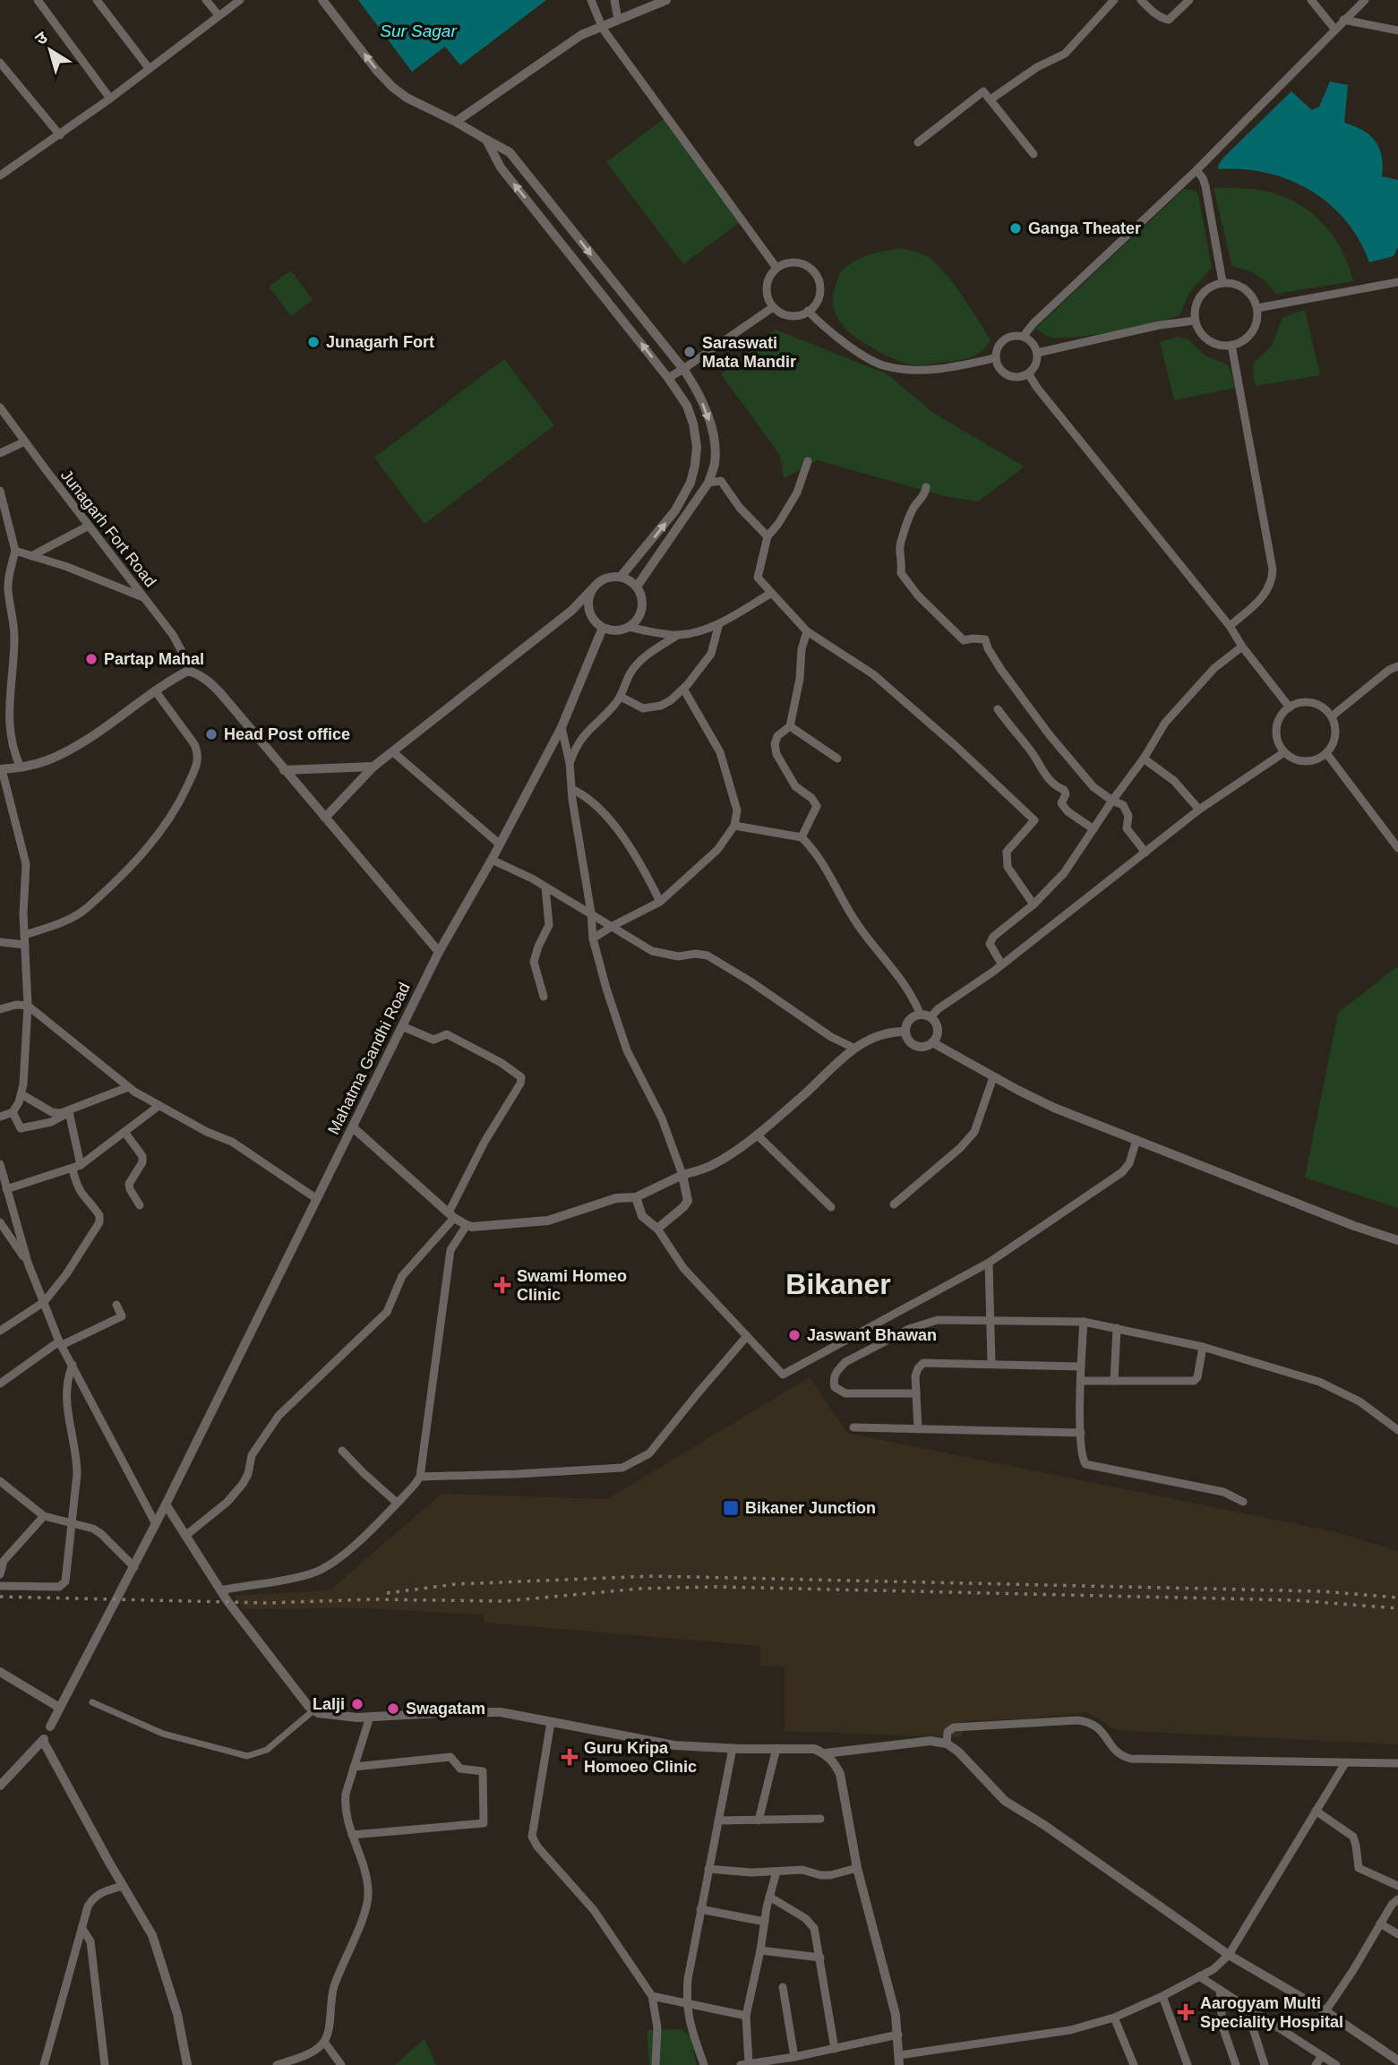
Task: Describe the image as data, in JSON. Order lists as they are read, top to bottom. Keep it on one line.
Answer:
{"streets":{"street":["Junagarh Fort Road","Mahatma Gandhi Road"]},"districts":["Bikaner"],"water":["Sur Sagar"],"places":{"other":["Ganga Theater","Junagarh Fort","Saraswati Mata Mandir","Partap Mahal","Head Post office","Jaswant Bhawan","Lalji","Swagatam"],"health":["Swami Homeo Clinic","Guru Kripa Homoeo Clinic","Aarogyam Multi Speciality Hospital"],"transit":["Bikaner Junction"]},"north":"top left"}
